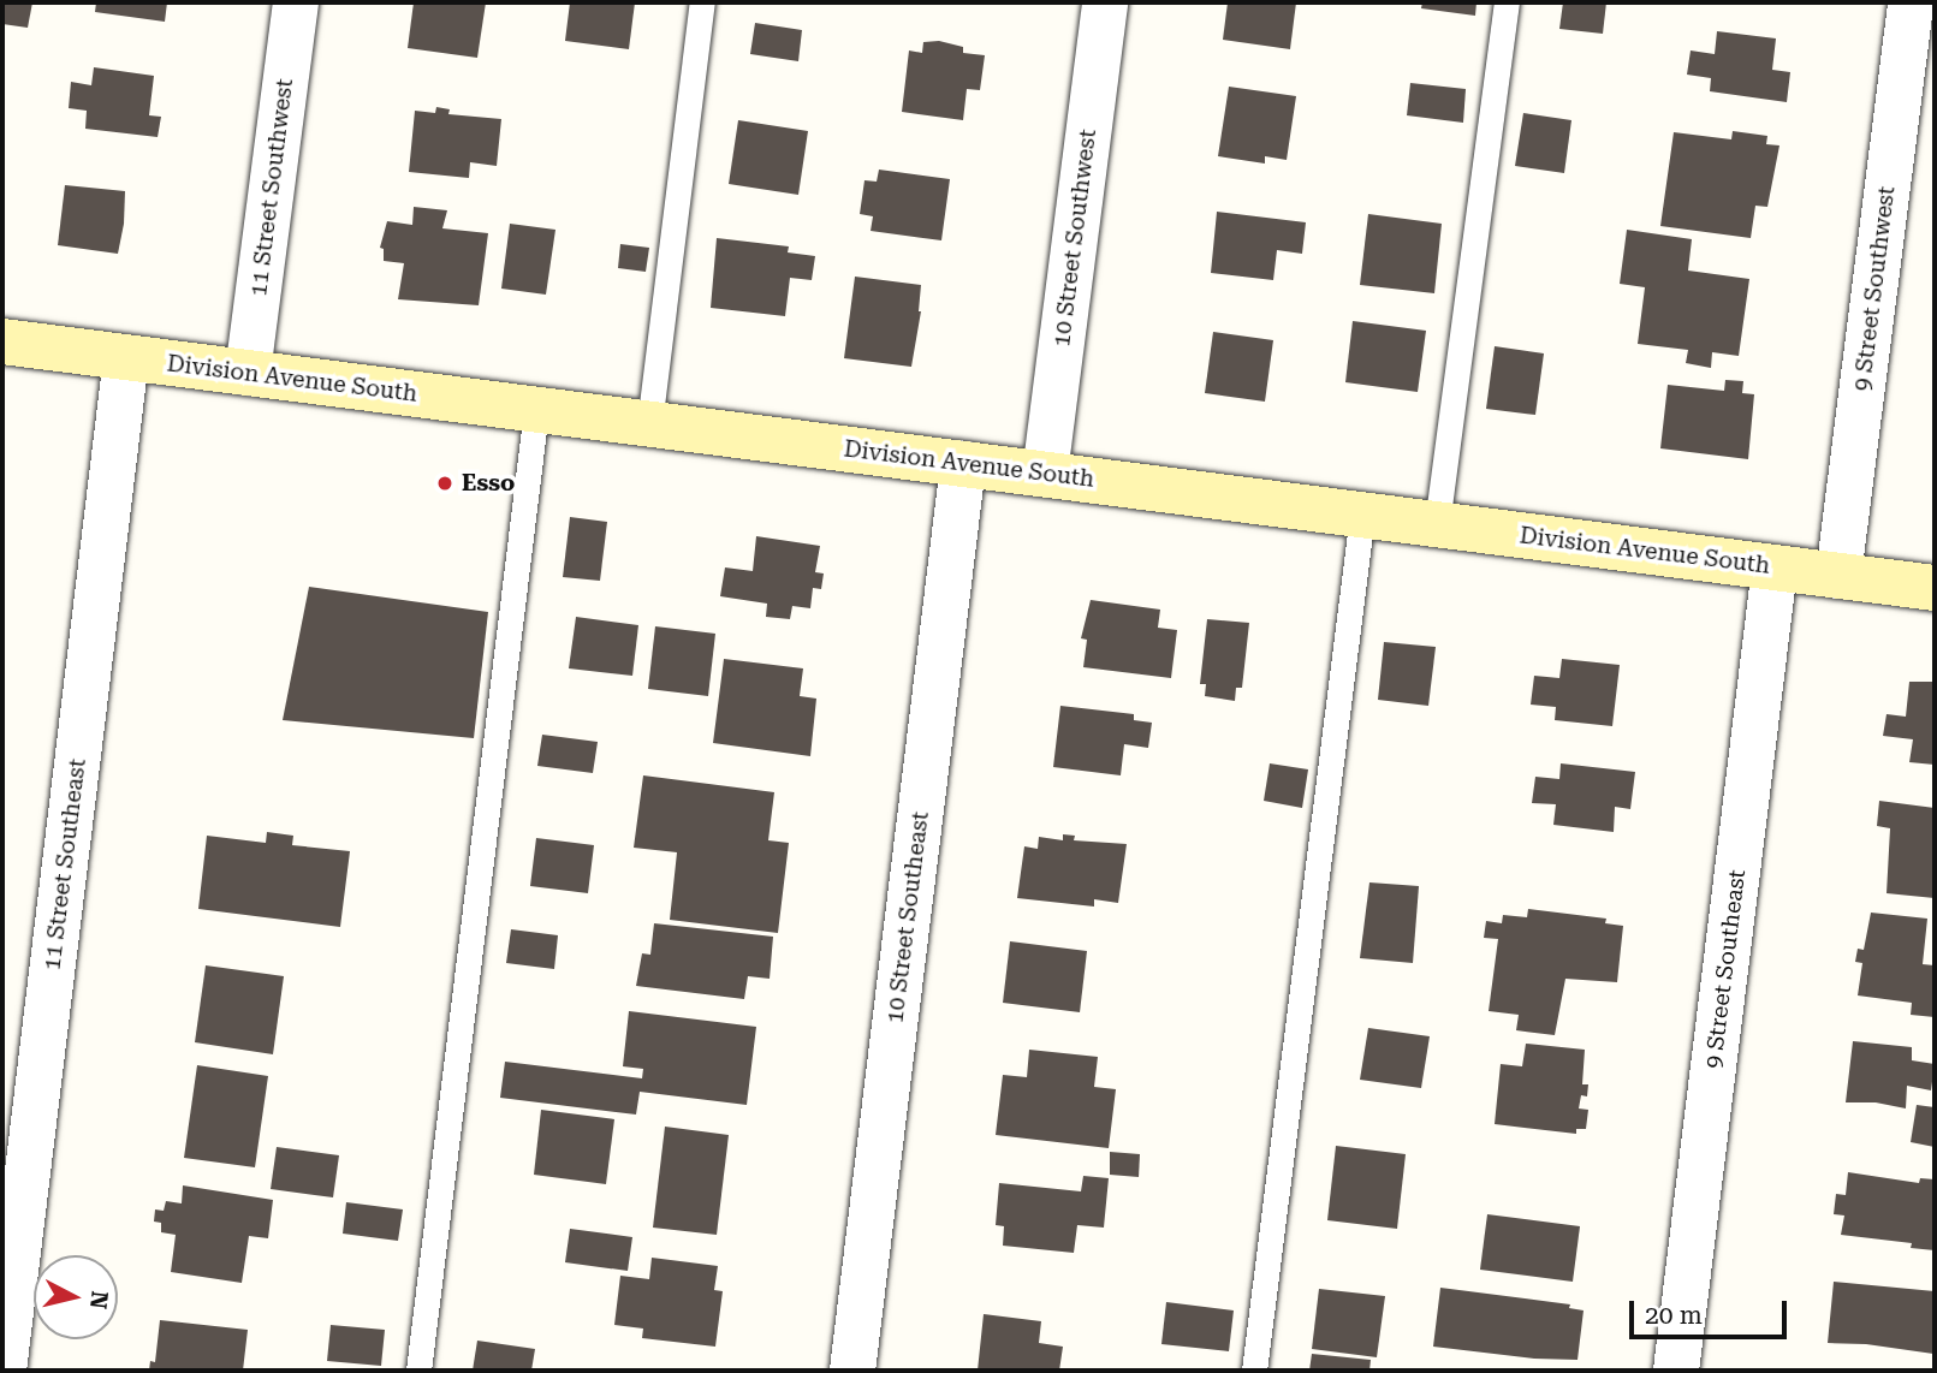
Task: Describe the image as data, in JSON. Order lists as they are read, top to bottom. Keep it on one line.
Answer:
{"streets":{"street":["11 Street Southwest","10 Street Southwest","9 Street Southwest","Division Avenue South","11 Street Southeast","10 Street Southeast","9 Street Southeast"]},"crossings":[["11 Street Southwest","Division Avenue South"],["10 Street Southwest","Division Avenue South"],["9 Street Southwest","Division Avenue South"],["Division Avenue South","11 Street Southeast"],["Division Avenue South","10 Street Southeast"],["Division Avenue South","9 Street Southeast"]],"places":["Esso"],"scale_bar":"20 m","north":"right"}
